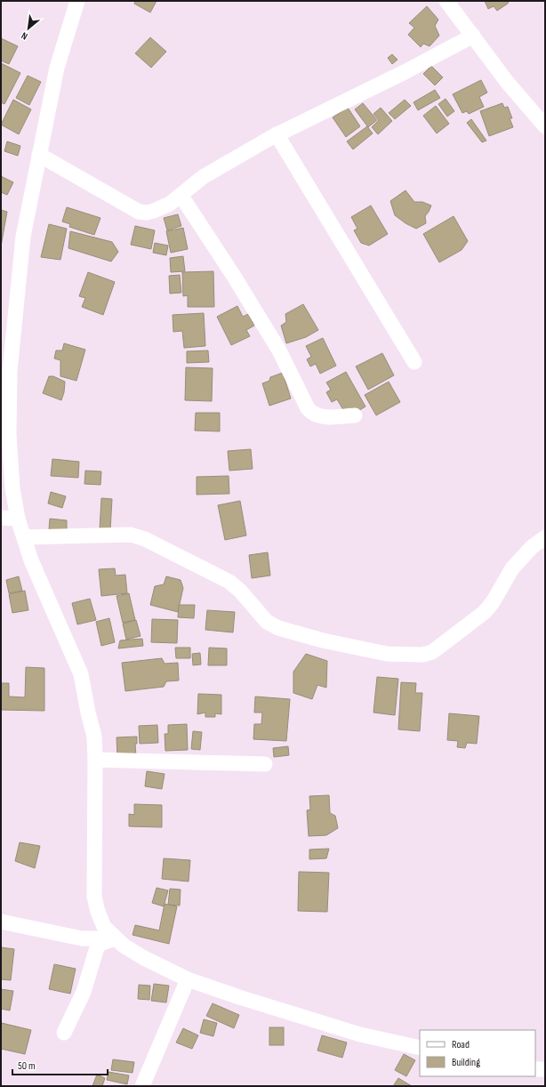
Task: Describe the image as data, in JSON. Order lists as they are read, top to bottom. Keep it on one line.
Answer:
{"legend":["Road","Building"],"scale_bar":"50 m","north":"bottom left"}
